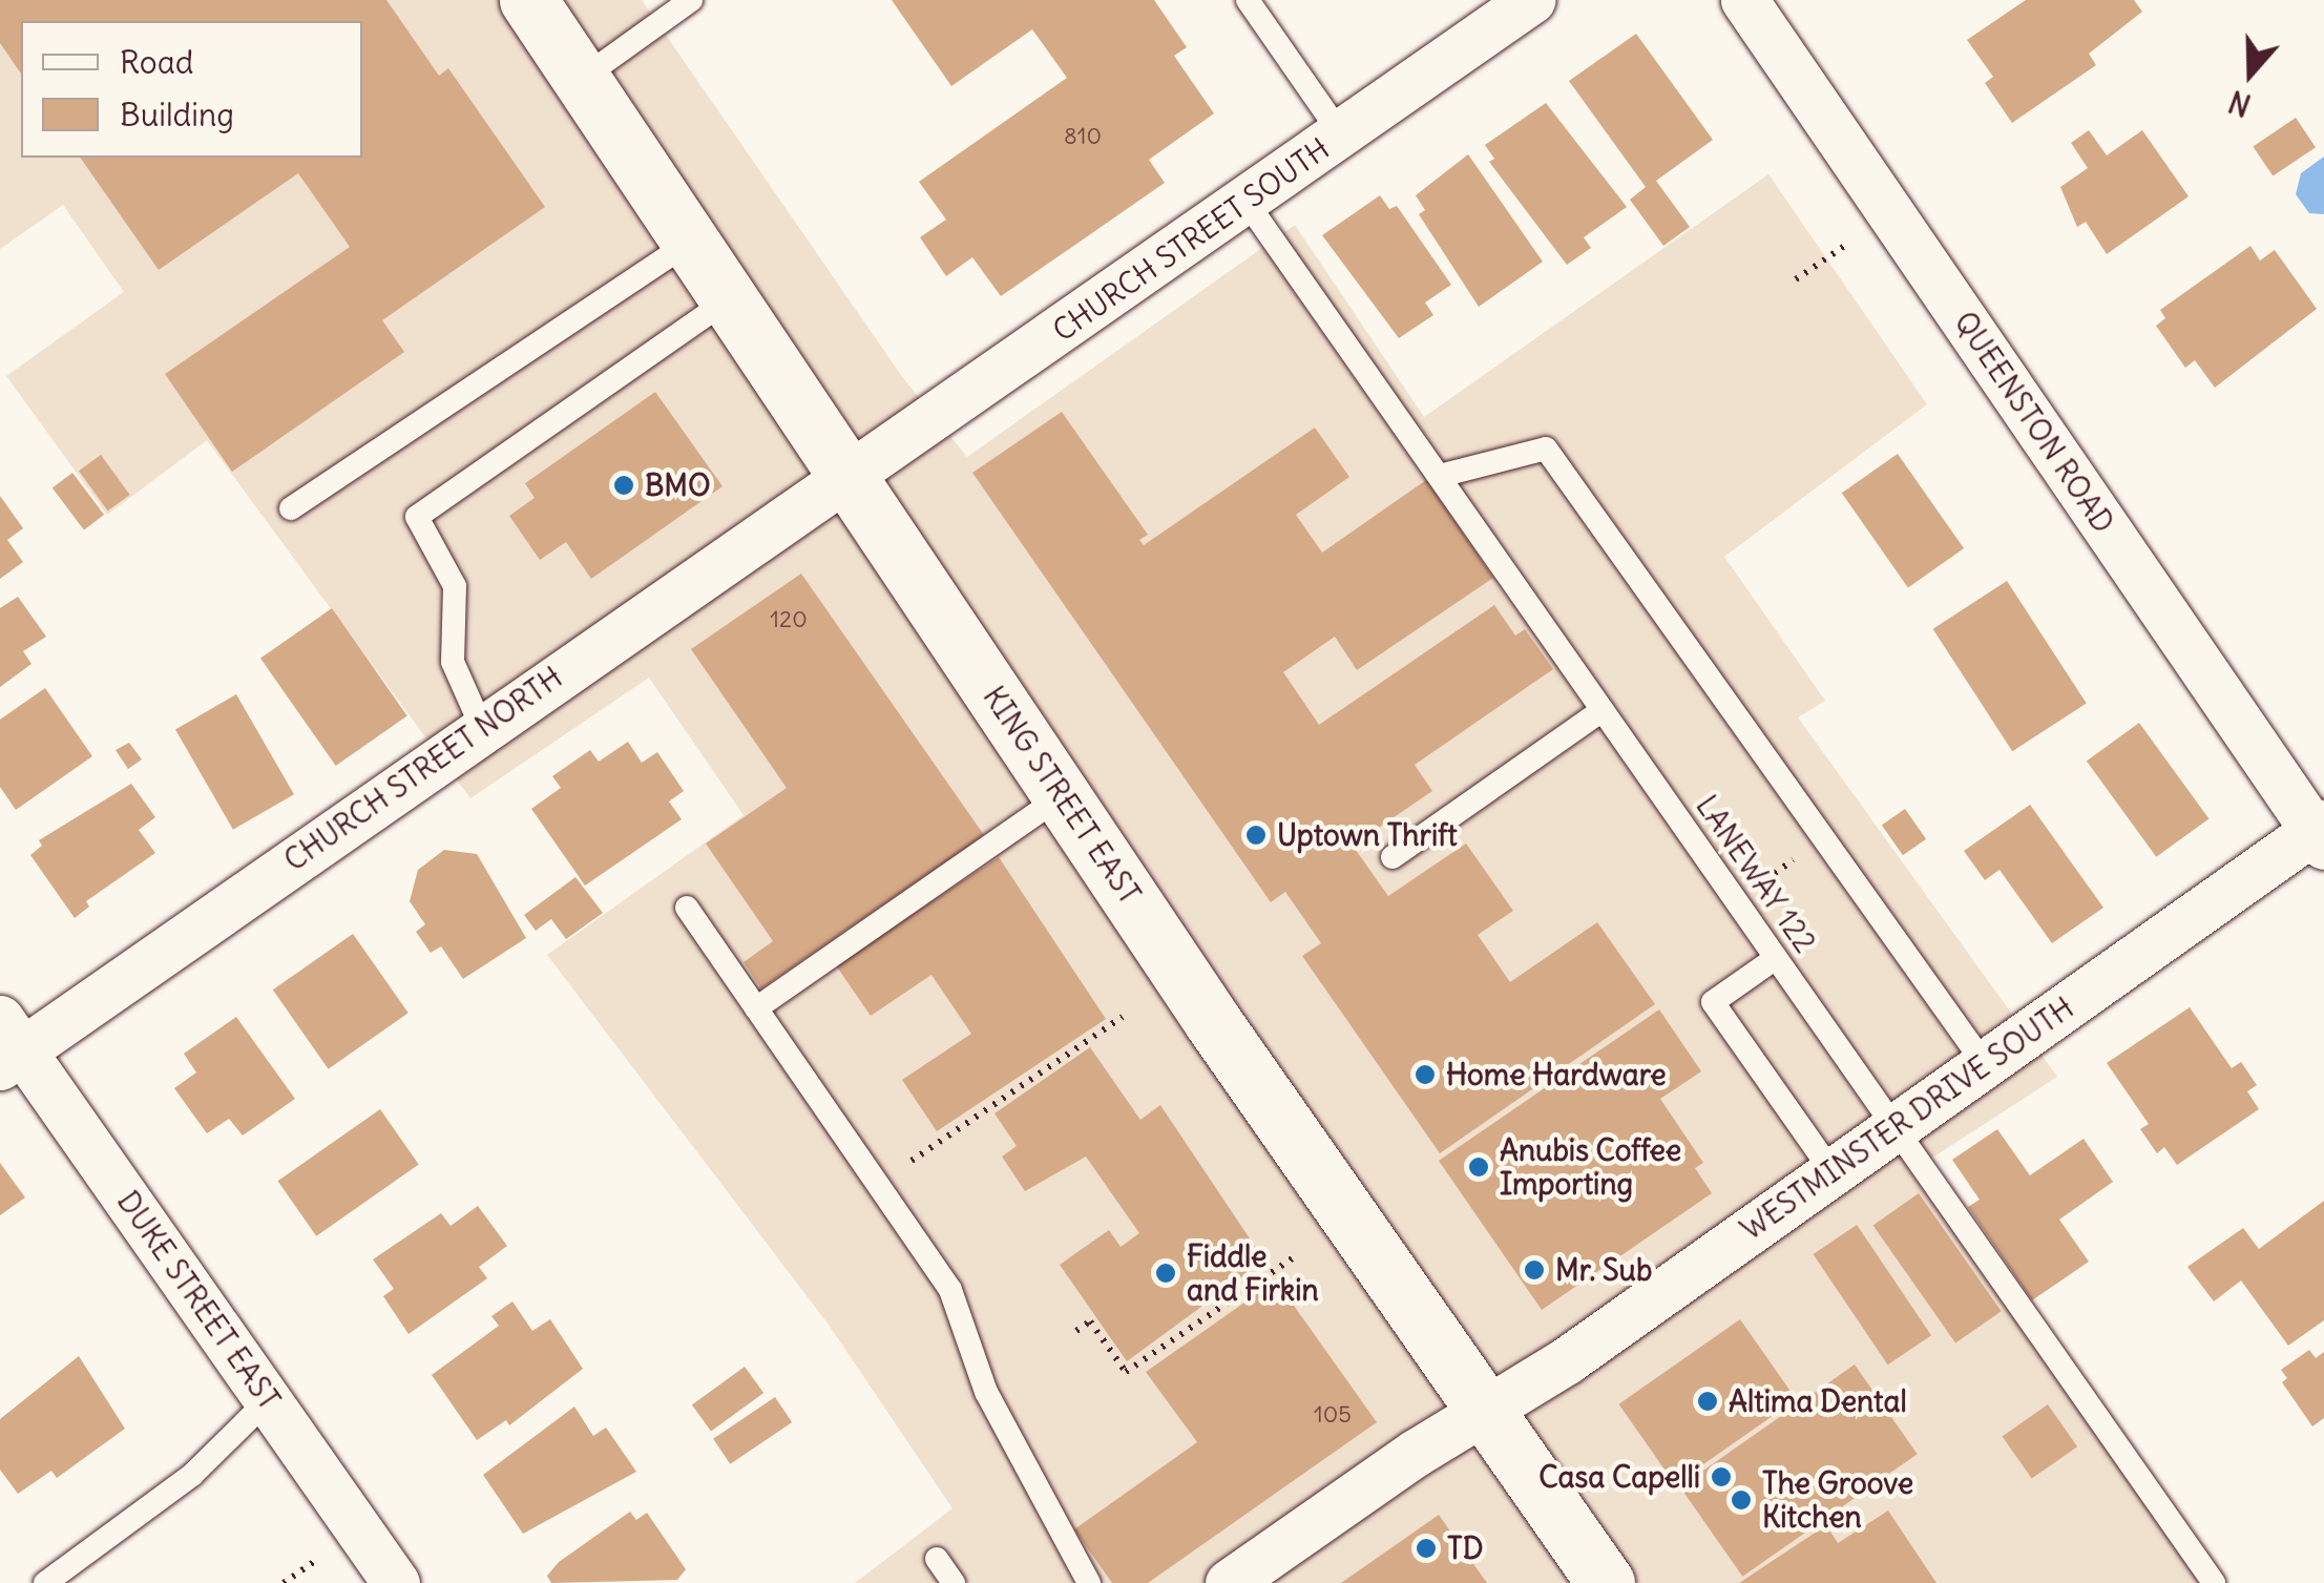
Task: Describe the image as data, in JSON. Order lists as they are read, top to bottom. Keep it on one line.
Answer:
{"streets":{"main road":["KING STREET EAST"],"street":["CHURCH STREET SOUTH","QUEENSTON ROAD","CHURCH STREET NORTH","WESTMINSTER DRIVE SOUTH","DUKE STREET EAST"],"lane":["LANEWAY 122"]},"crossings":[["CHURCH STREET SOUTH","CHURCH STREET NORTH"],["CHURCH STREET SOUTH","KING STREET EAST"],["CHURCH STREET SOUTH","LANEWAY 122"],["QUEENSTON ROAD","WESTMINSTER DRIVE SOUTH"],["CHURCH STREET NORTH","KING STREET EAST"],["CHURCH STREET NORTH","DUKE STREET EAST"],["KING STREET EAST","WESTMINSTER DRIVE SOUTH"],["LANEWAY 122","WESTMINSTER DRIVE SOUTH"]],"places":["BMO","Uptown Thrift","Home Hardware","Anubis Coffee Importing","Mr. Sub","Fiddle and Firkin","Altima Dental","Casa Capelli","The Groove Kitchen","TD"],"house_numbers":["810","120","105"],"legend":["Road","Building"],"north":"bottom"}
